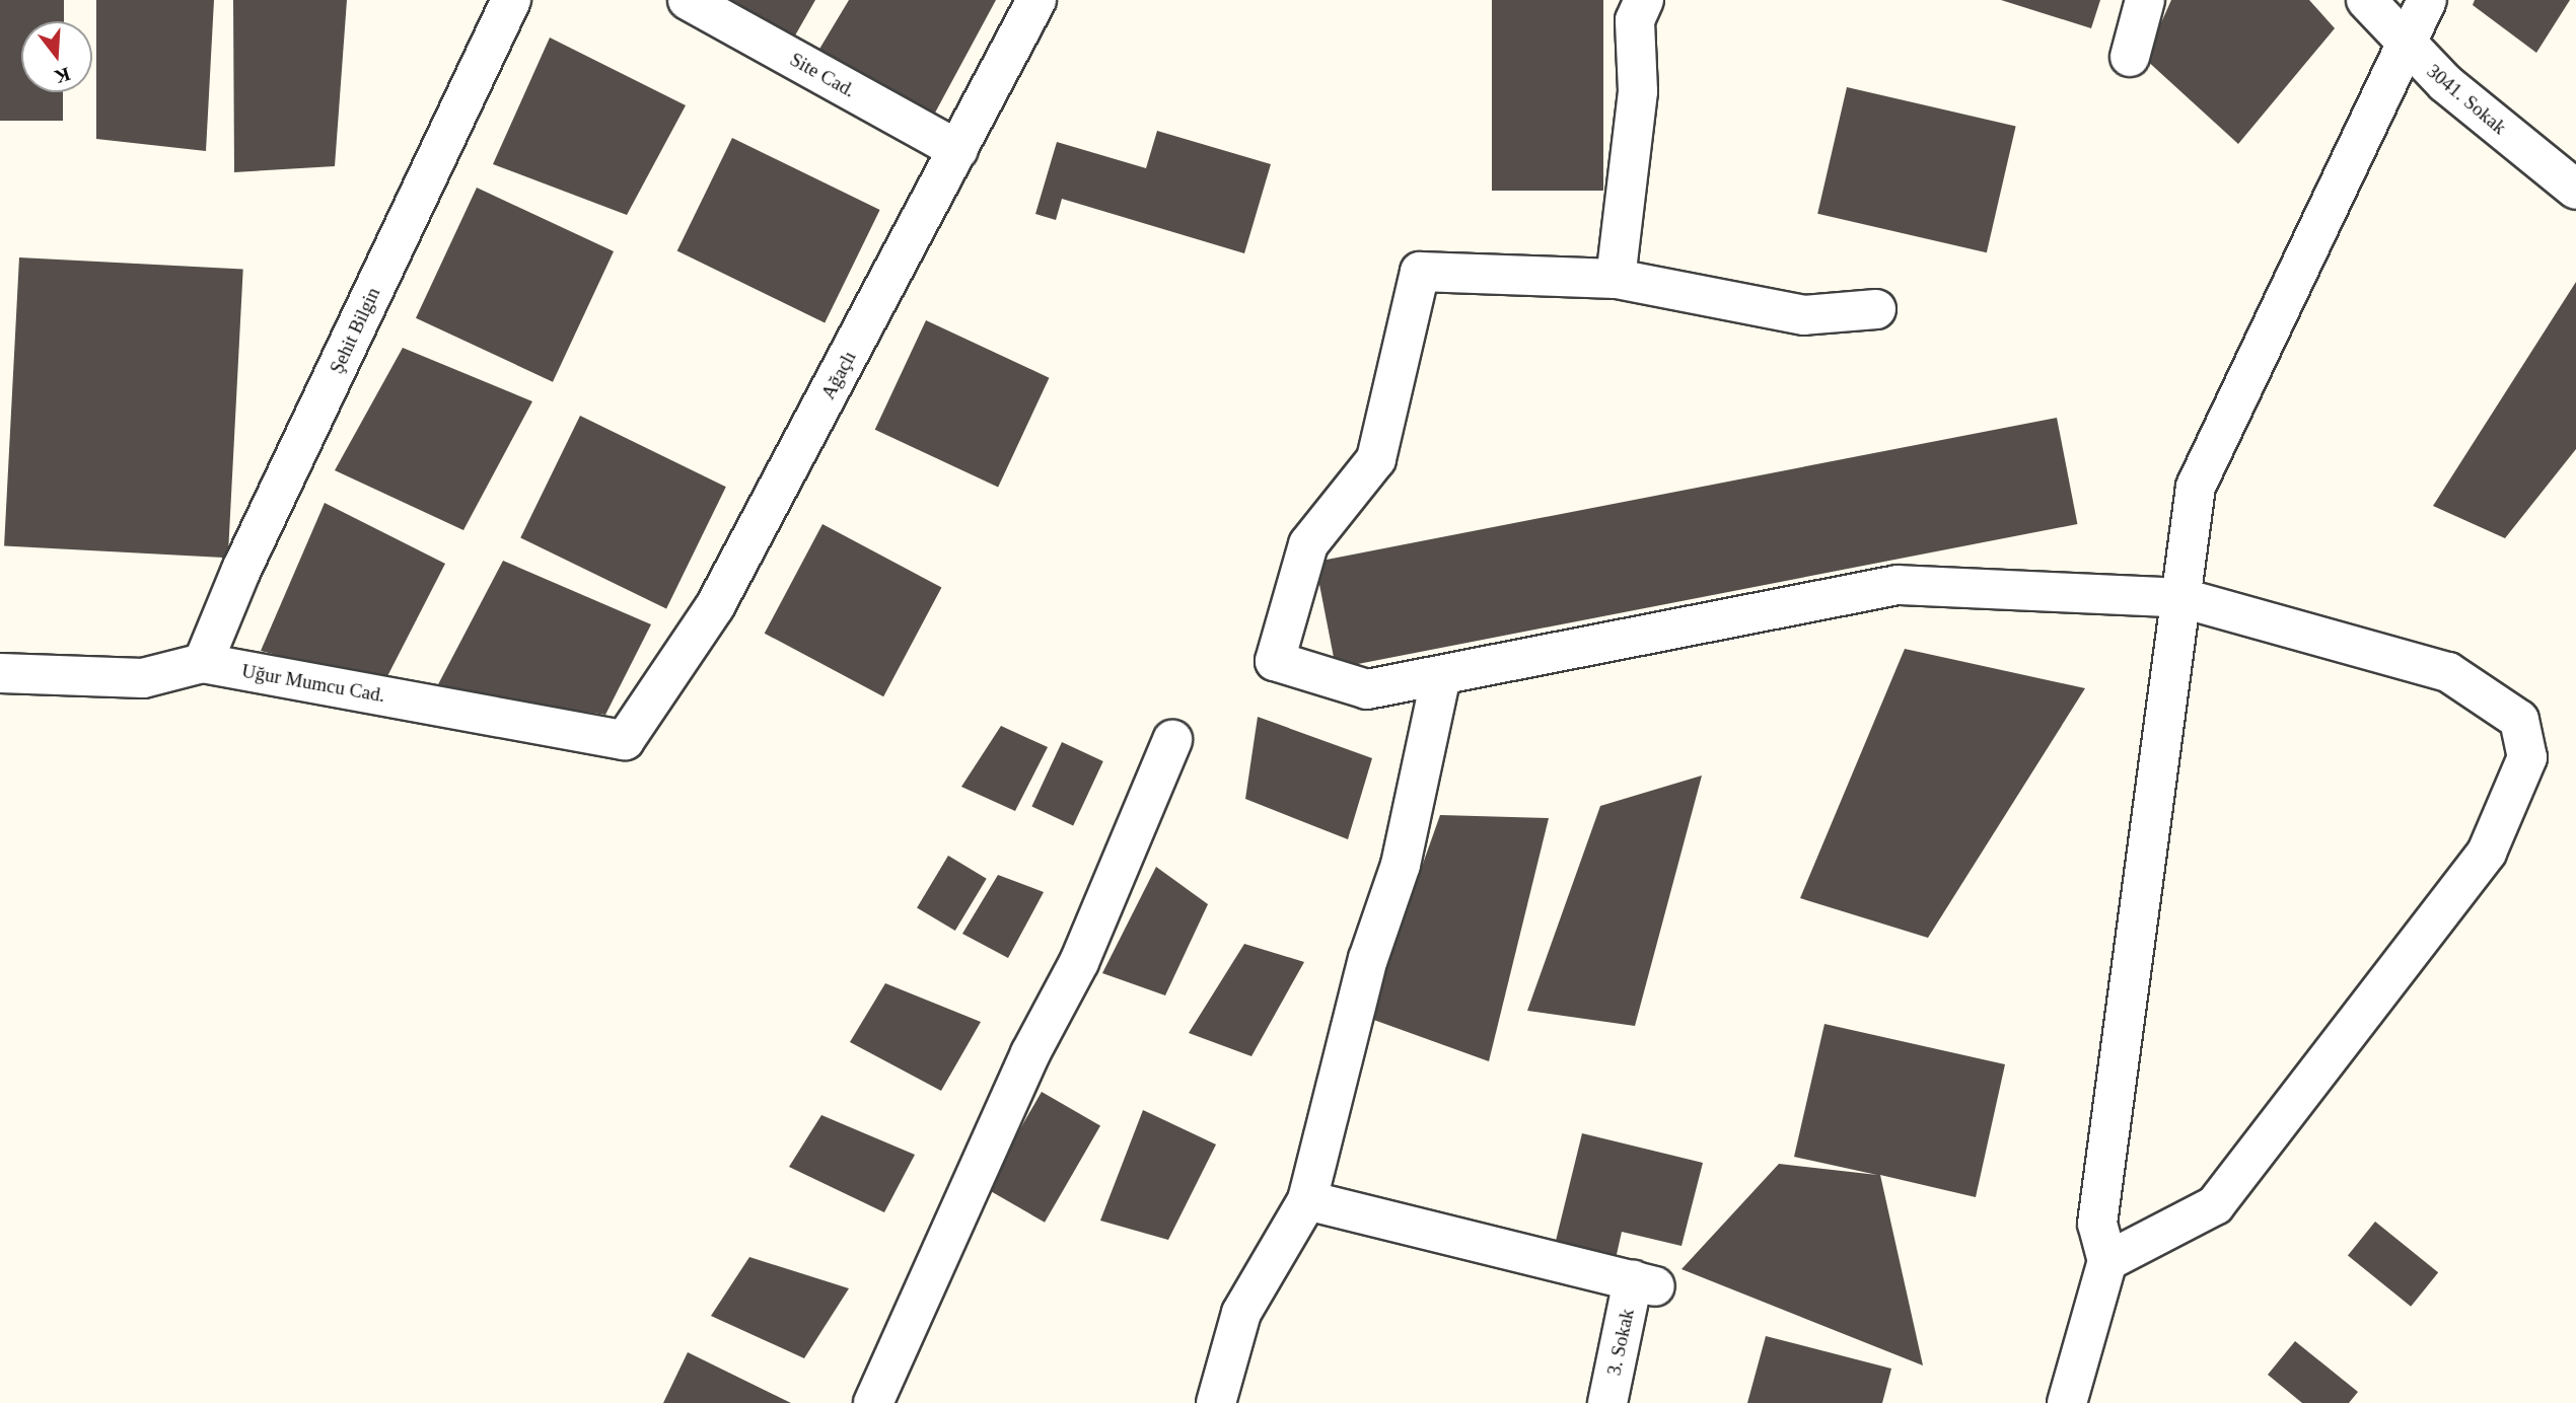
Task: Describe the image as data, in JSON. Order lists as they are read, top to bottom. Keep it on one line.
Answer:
{"streets":{"street":["Site Cad.","3041. Sokak","Şehit Bilgin","Ağaçlı","Uğur Mumcu Cad.","3. Sokak"]},"crossings":[["Site Cad.","Ağaçlı"],["Şehit Bilgin","Uğur Mumcu Cad."],["Ağaçlı","Uğur Mumcu Cad."]],"north":"bottom"}
